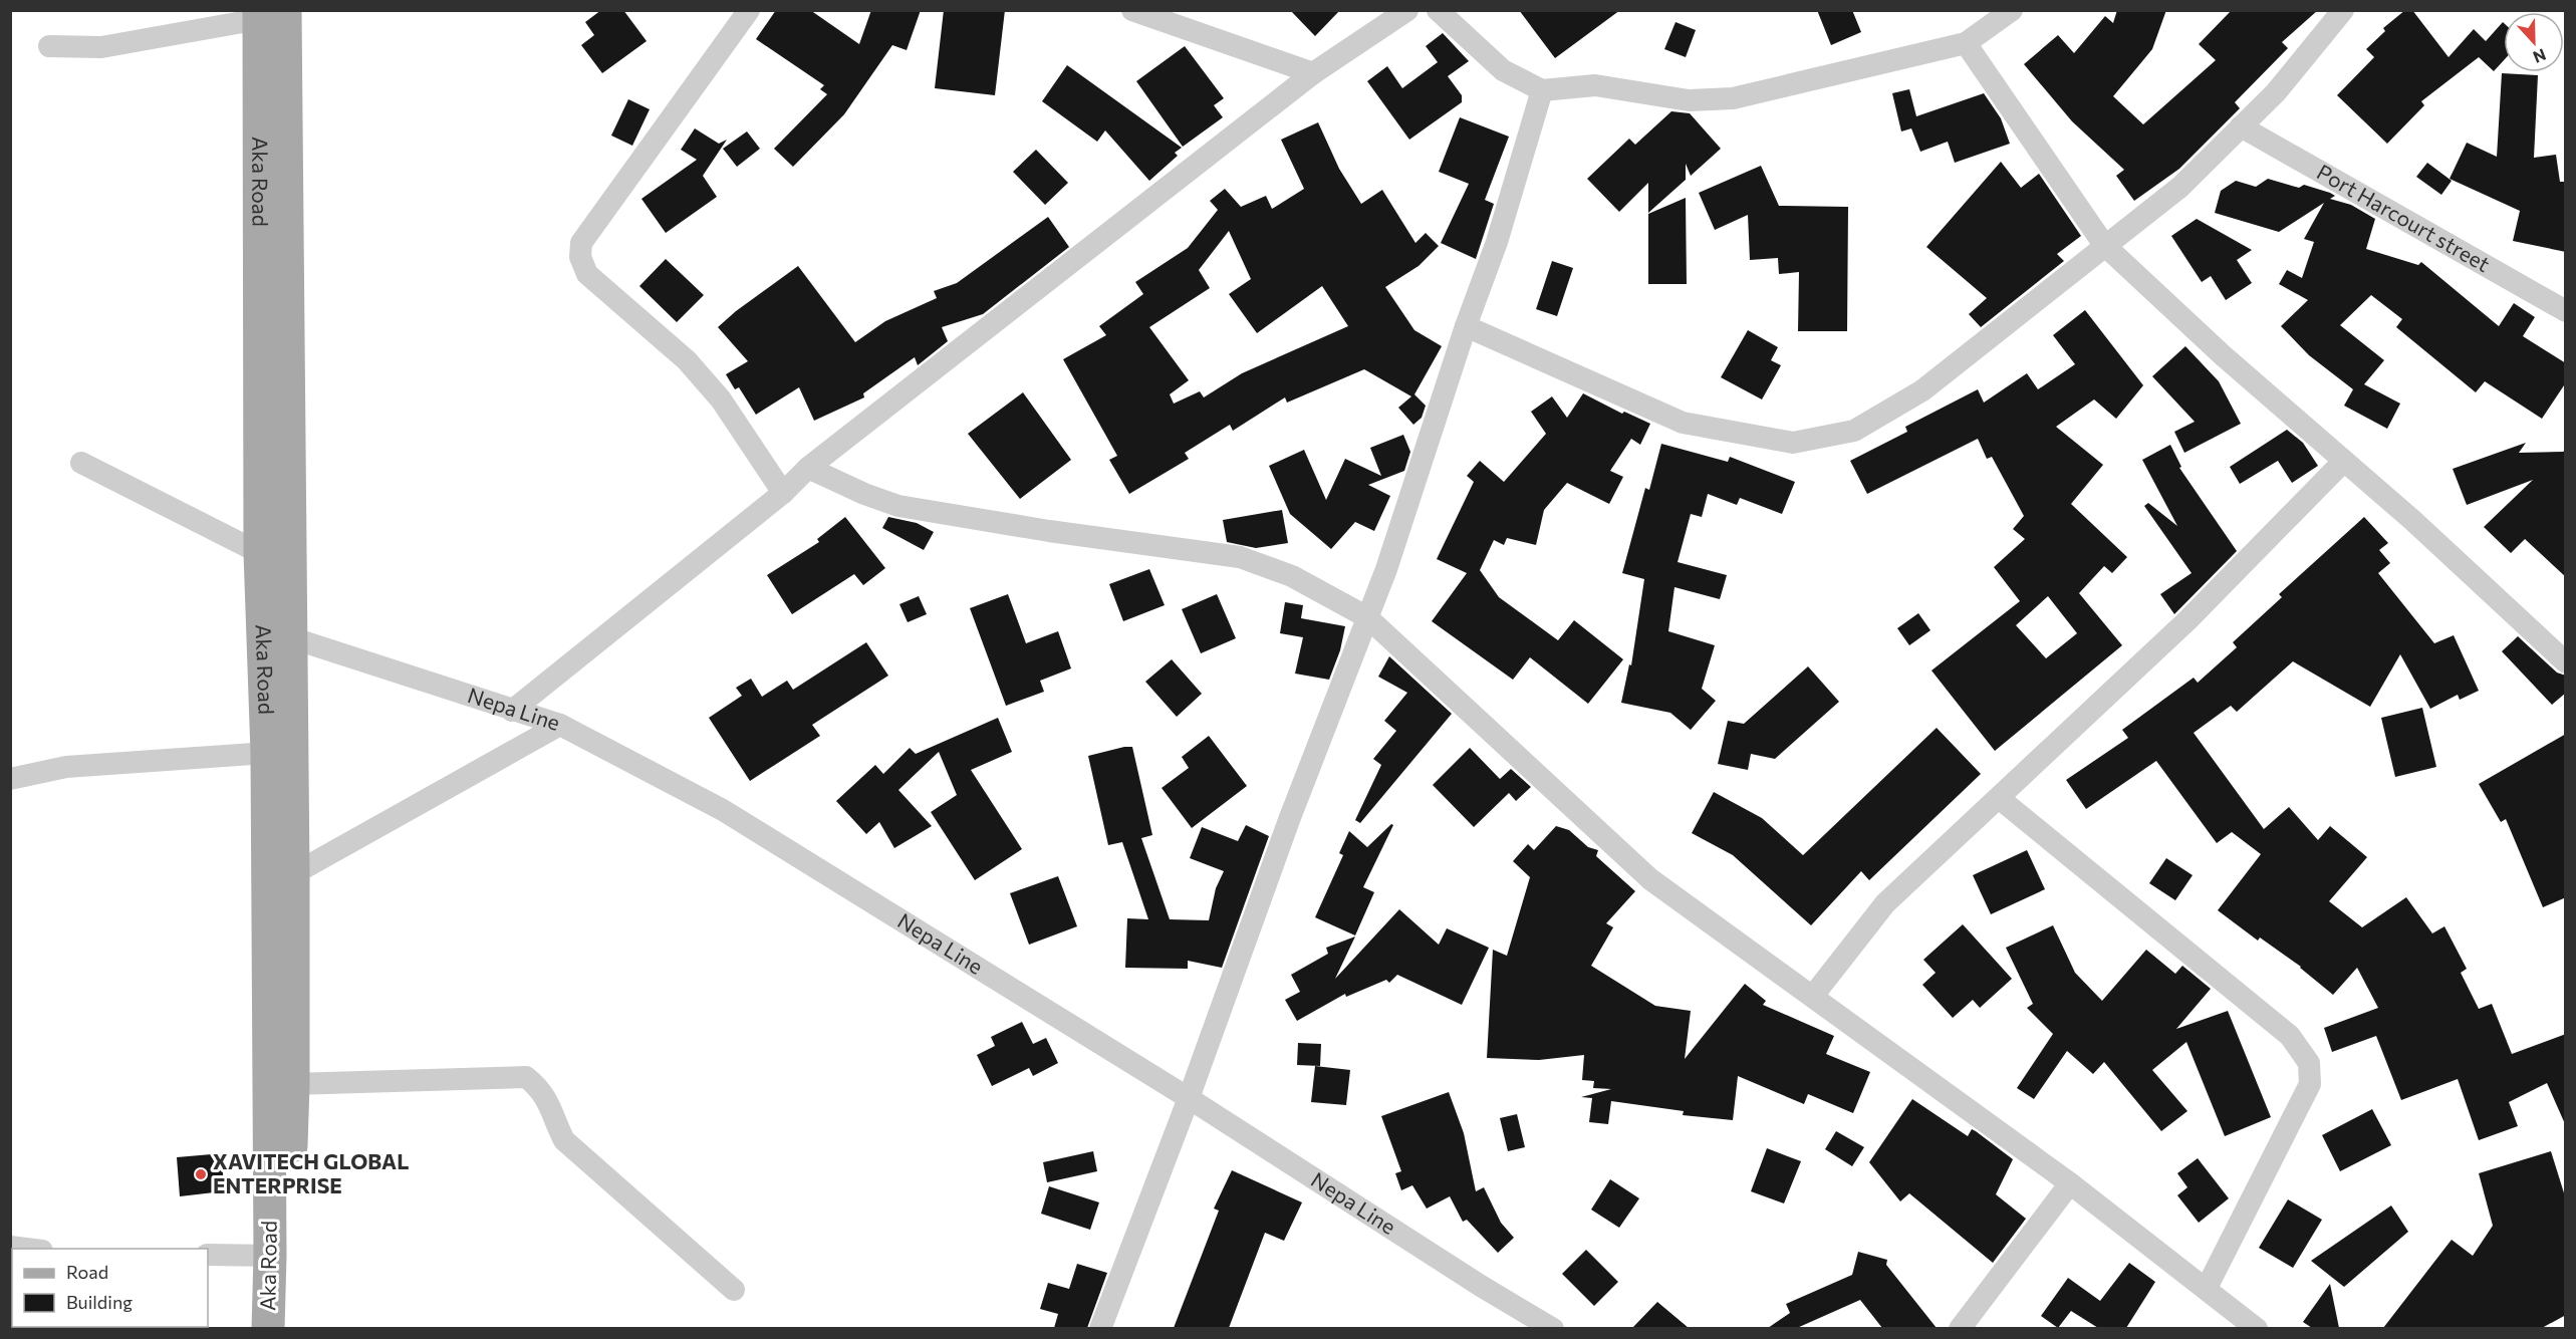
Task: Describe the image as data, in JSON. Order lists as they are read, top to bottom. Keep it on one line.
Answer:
{"streets":{"main road":["Aka Road"],"street":["Port Harcourt street","Nepa Line"]},"crossings":[["Aka Road","Nepa Line"]],"places":["XAVITECH GLOBAL ENTERPRISE"],"legend":["Road","Building"],"north":"bottom"}
